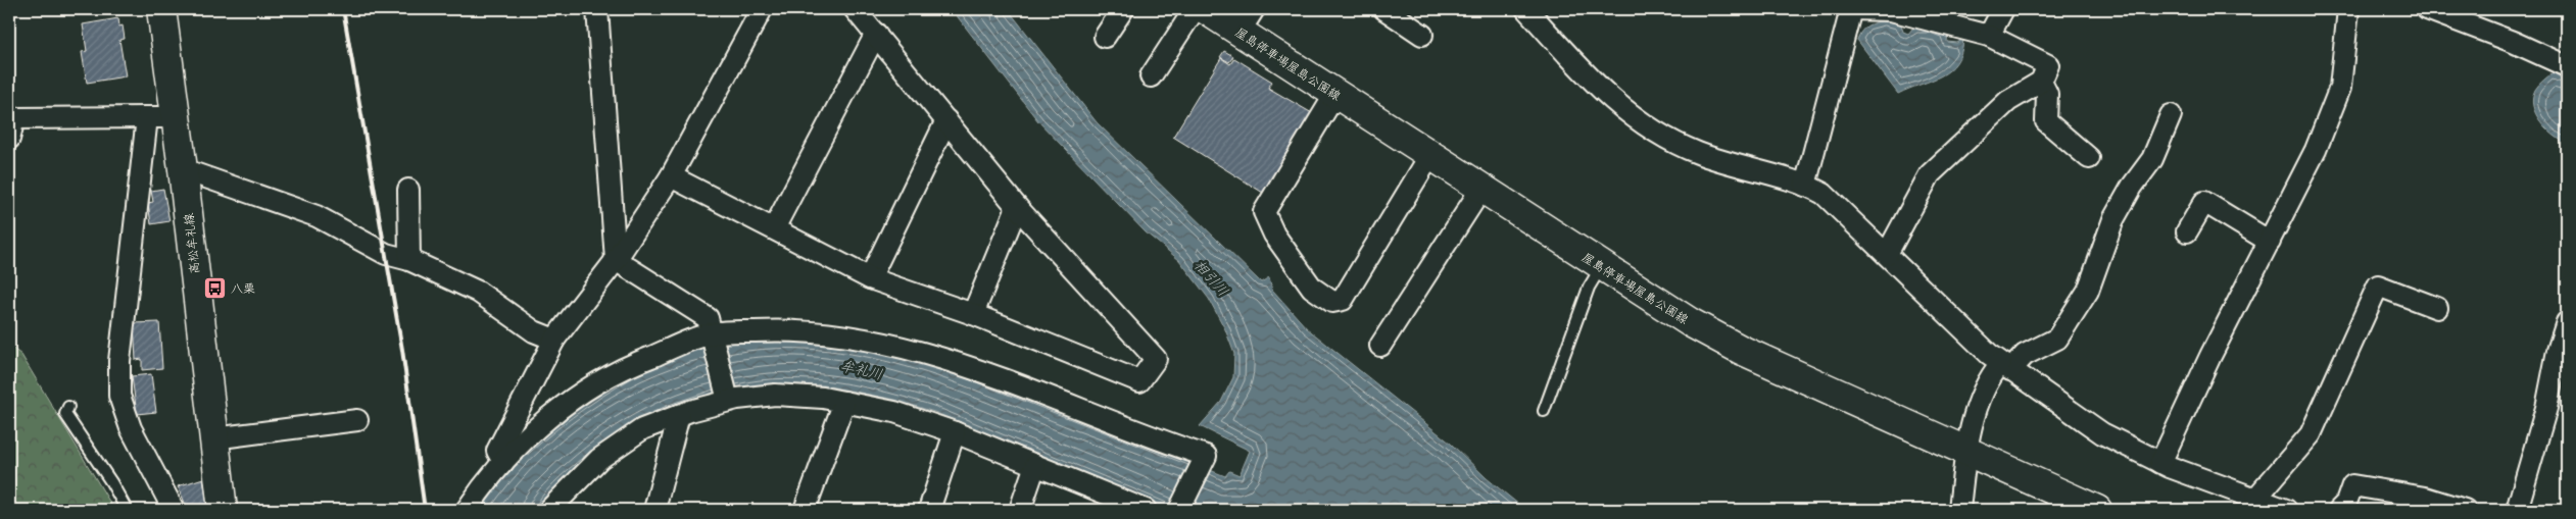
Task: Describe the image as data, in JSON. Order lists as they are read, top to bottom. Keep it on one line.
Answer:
{"streets":{"main road":["屋島停車場屋島公園線","高松牟礼線"]},"water":["相引川","牟礼川"],"places":{"bus stop":["八栗"]}}
